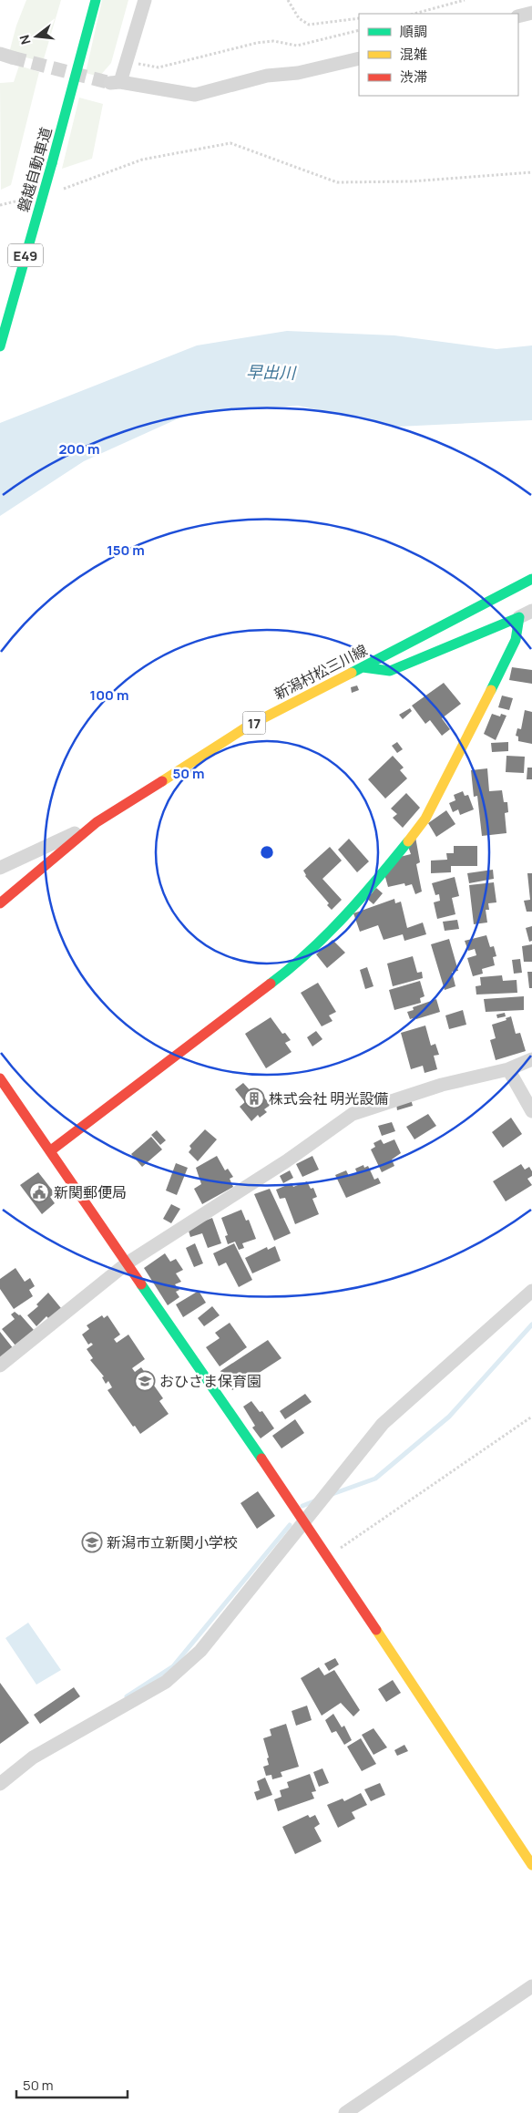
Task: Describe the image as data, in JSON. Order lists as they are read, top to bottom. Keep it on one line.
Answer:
{"streets":{"main road":["磐越自動車道","E49","新潟村松三川線","17"]},"water":["早出川"],"places":{"building":["株式会社 明光設備"],"public building":["新関郵便局"],"school or university":["おひさま保育園","新潟市立新関小学校"]},"legend":["順調","混雑","渋滞"],"scale_bar":"50 m","north":"left","rings":["200 m","150 m","100 m","50 m"]}
